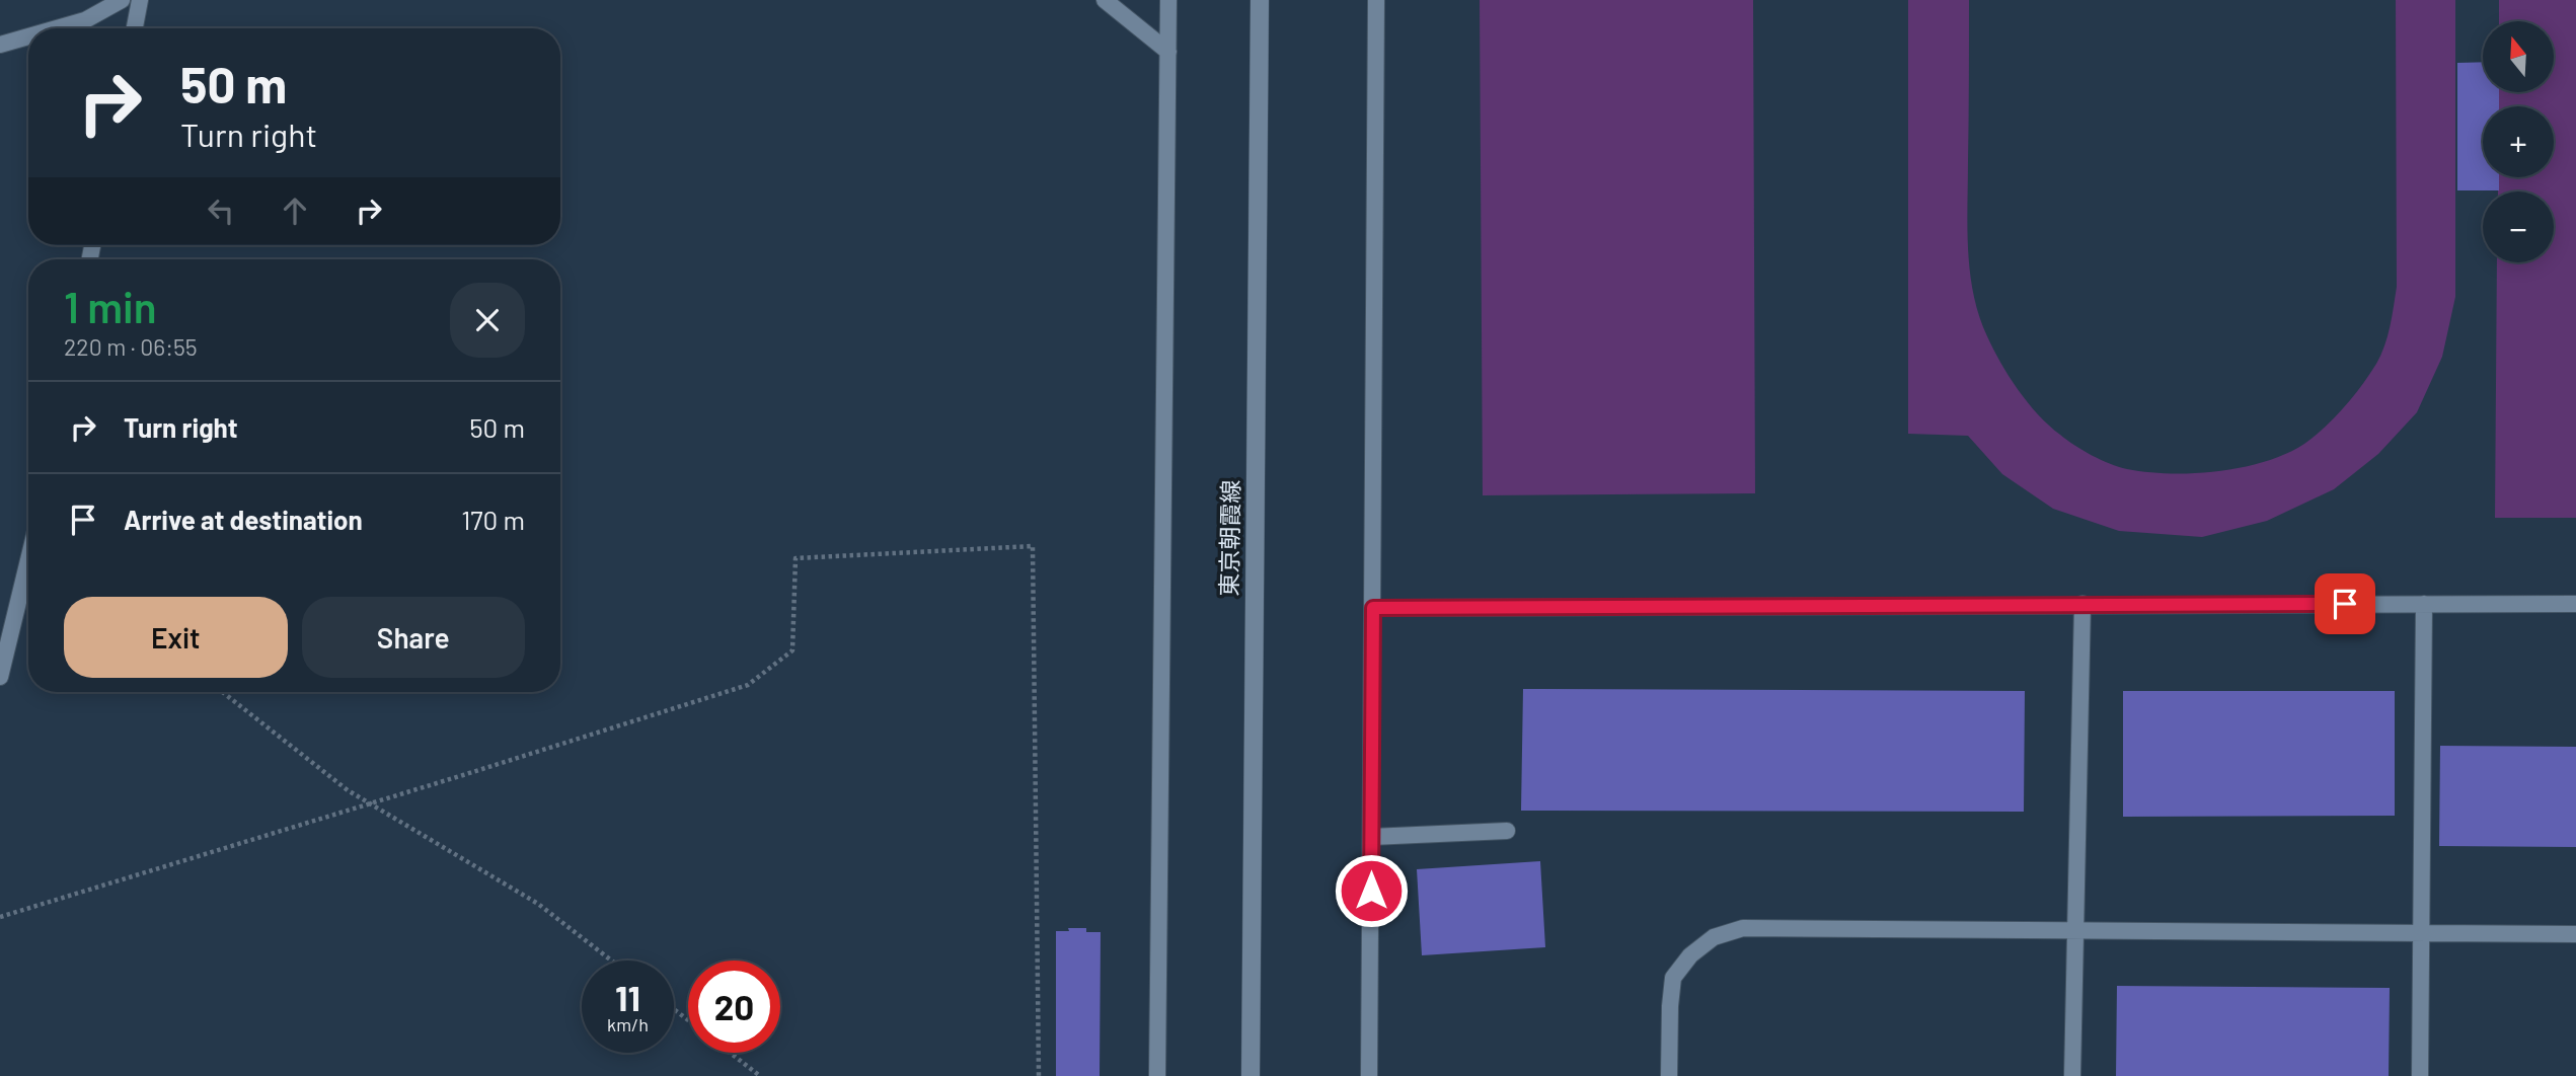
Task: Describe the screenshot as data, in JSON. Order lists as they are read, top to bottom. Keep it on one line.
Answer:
{"streets":{"main road":["東京朝霞線"]},"north":"top","page":{"map_buttons":["+","−"],"turn":["50 m","Turn right"],"heading":["1 min","220 m · 06:55"],"list":[{"name":"Turn right","value":"50 m"},{"name":"Arrive at destination","value":"170 m"}],"buttons":["Exit","Share"],"speed":"11 km/h","limit":"20"}}
